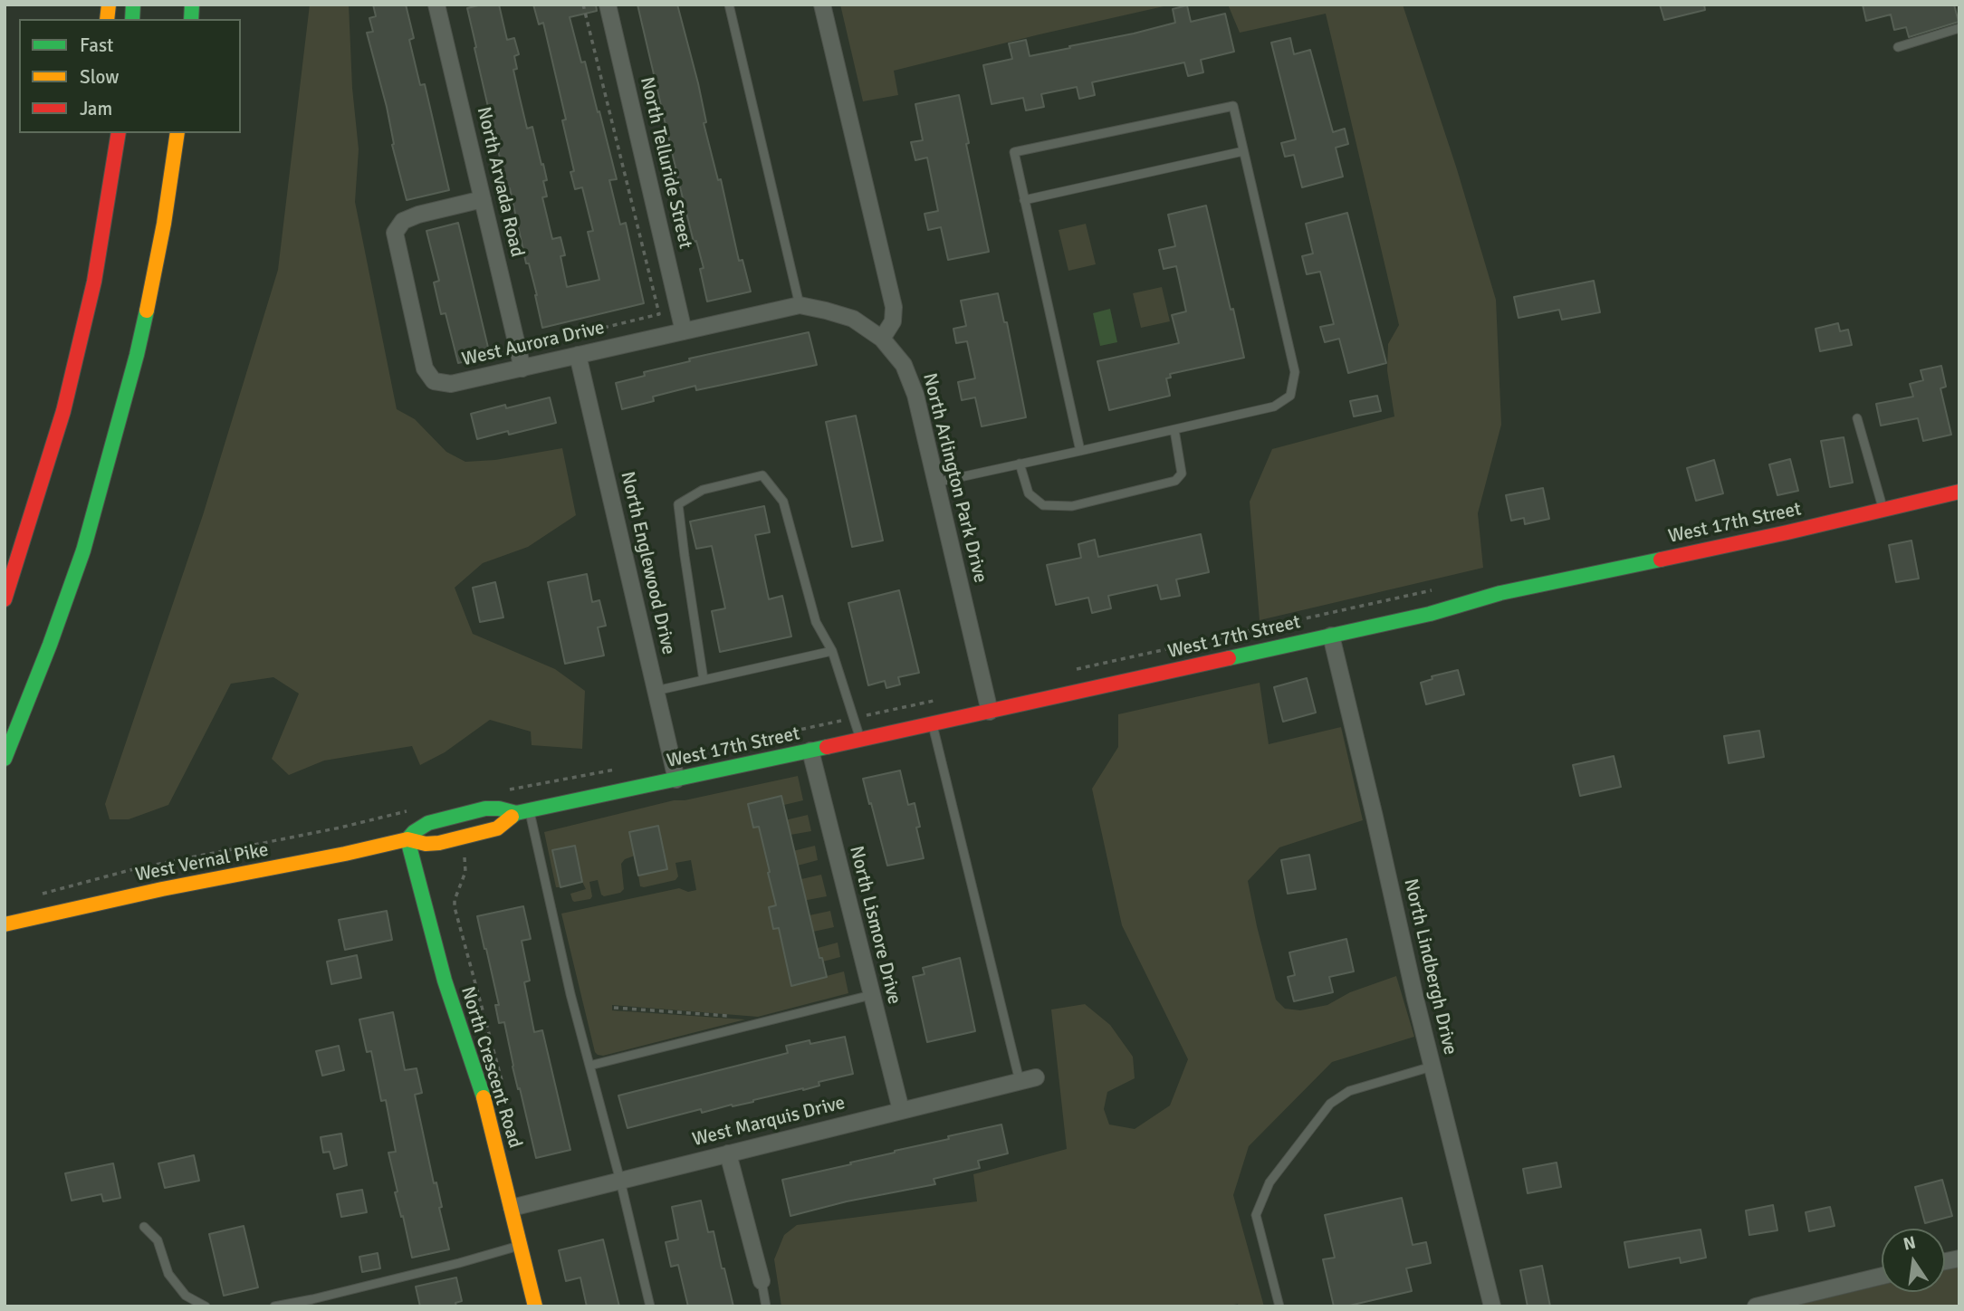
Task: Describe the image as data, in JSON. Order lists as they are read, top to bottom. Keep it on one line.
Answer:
{"streets":{"main road":["West 17th Street","West Vernal Pike","North Crescent Road"],"street":["North Telluride Street","North Arvada Road","West Aurora Drive","North Arlington Park Drive","North Englewood Drive","North Lismore Drive","North Lindbergh Drive","West Marquis Drive"]},"crossings":[["North Telluride Street","West Aurora Drive"],["North Arvada Road","West Aurora Drive"],["West Aurora Drive","North Arlington Park Drive"],["West Aurora Drive","North Englewood Drive"],["North Arlington Park Drive","West 17th Street"],["West 17th Street","North Englewood Drive"],["West 17th Street","West Vernal Pike"],["West 17th Street","North Lismore Drive"],["West 17th Street","North Lindbergh Drive"],["West 17th Street","North Crescent Road"],["West Vernal Pike","North Crescent Road"],["North Lismore Drive","West Marquis Drive"],["North Crescent Road","West Marquis Drive"]],"legend":["Fast","Slow","Jam"],"north":"top"}
